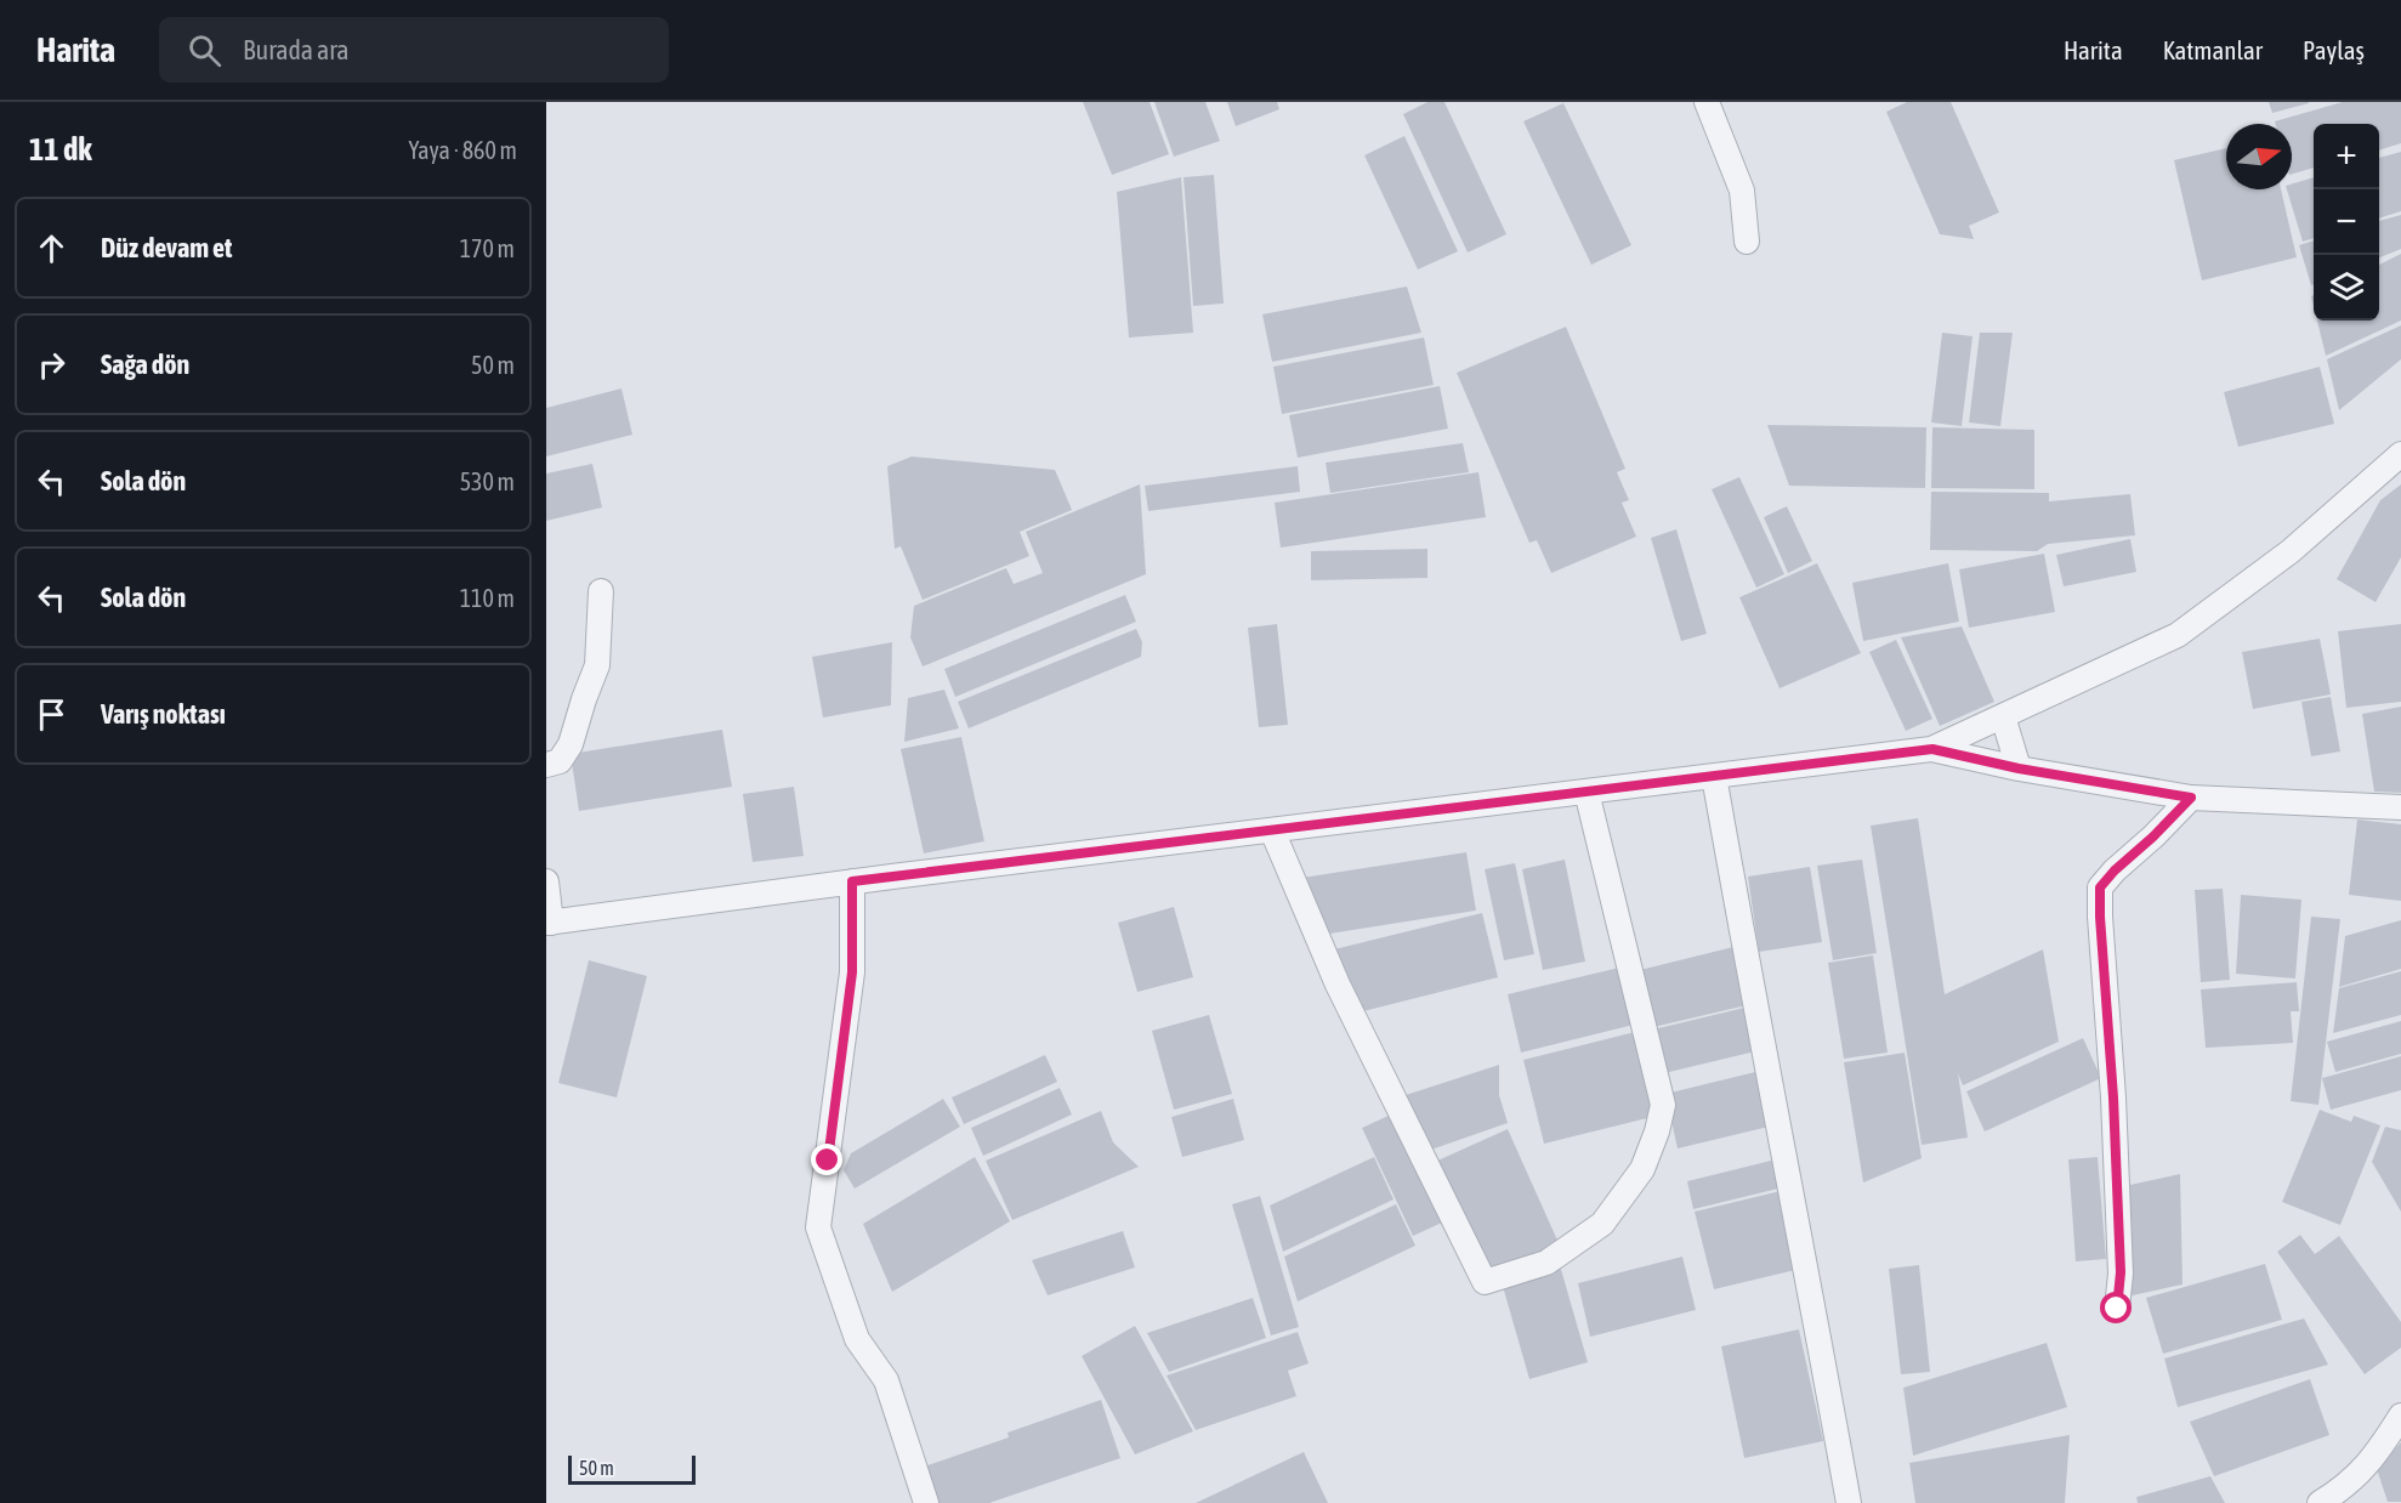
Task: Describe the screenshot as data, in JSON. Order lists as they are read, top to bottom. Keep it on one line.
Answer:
{"scale_bar":"50 m","north":"right","page":{"header":"Harita","search":"Burada ara","nav":["Harita","Katmanlar","Paylaş"],"heading":["11 dk","Yaya · 860 m"],"map_buttons":["+","−"],"list":[["Düz devam et","170 m"],["Sağa dön","50 m"],["Sola dön","530 m"],["Sola dön","110 m"],"Varış noktası"],"scale":"50 m"}}
